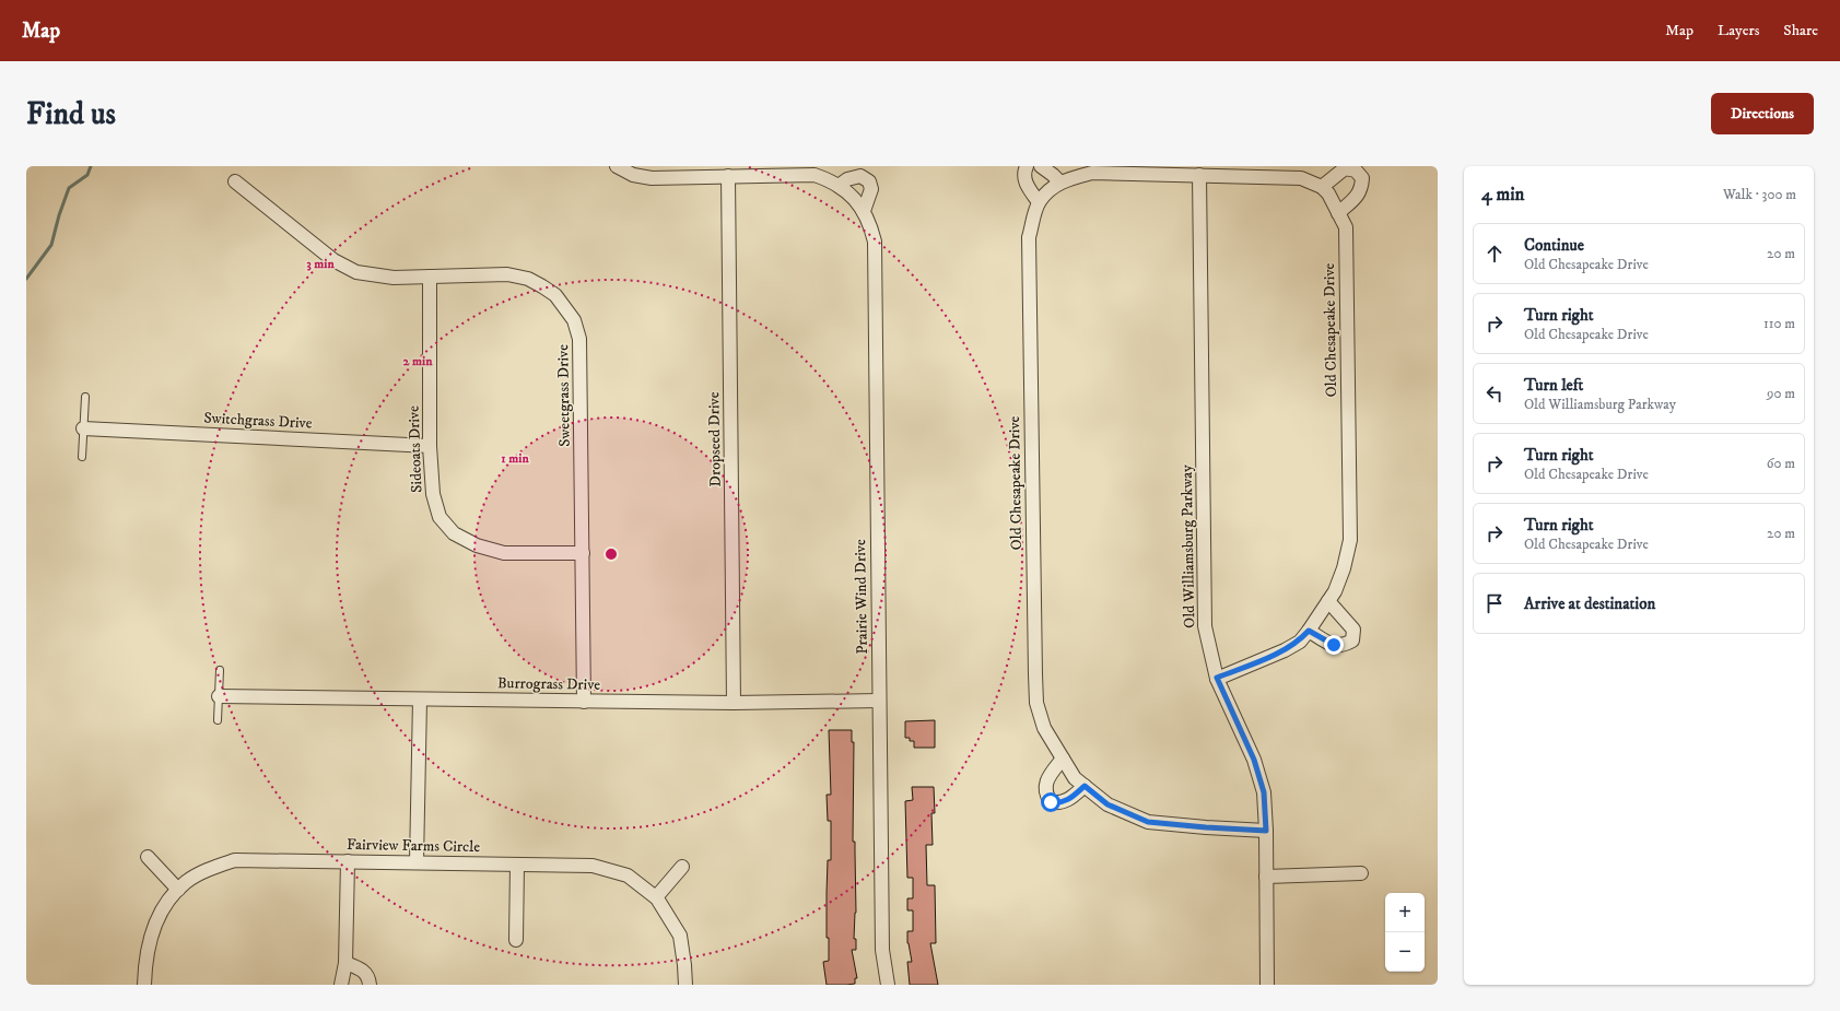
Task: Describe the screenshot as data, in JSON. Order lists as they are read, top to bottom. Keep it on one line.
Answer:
{"streets":{"street":["Old Chesapeake Drive","Sweetgrass Drive","Switchgrass Drive","Dropseed Drive","Sideoats Drive","Old Williamsburg Parkway","Prairie Wind Drive","Burrograss Drive","Fairview Farms Circle"]},"crossings":[["Old Chesapeake Drive","Old Williamsburg Parkway"],["Sweetgrass Drive","Sideoats Drive"],["Sweetgrass Drive","Burrograss Drive"],["Switchgrass Drive","Sideoats Drive"],["Dropseed Drive","Prairie Wind Drive"],["Dropseed Drive","Burrograss Drive"],["Prairie Wind Drive","Burrograss Drive"]],"page":{"header":"Map","nav":["Map","Layers","Share"],"buttons":"Directions","title":"Find us","heading":["4 min","Walk · 300 m"],"list":[["Continue","Old Chesapeake Drive","20 m"],["Turn right","Old Chesapeake Drive","110 m"],["Turn left","Old Williamsburg Parkway","90 m"],["Turn right","Old Chesapeake Drive","60 m"],["Turn right","Old Chesapeake Drive","20 m"],"Arrive at destination"],"map_buttons":["+","−"]},"rings":["3 min","2 min","1 min"]}
